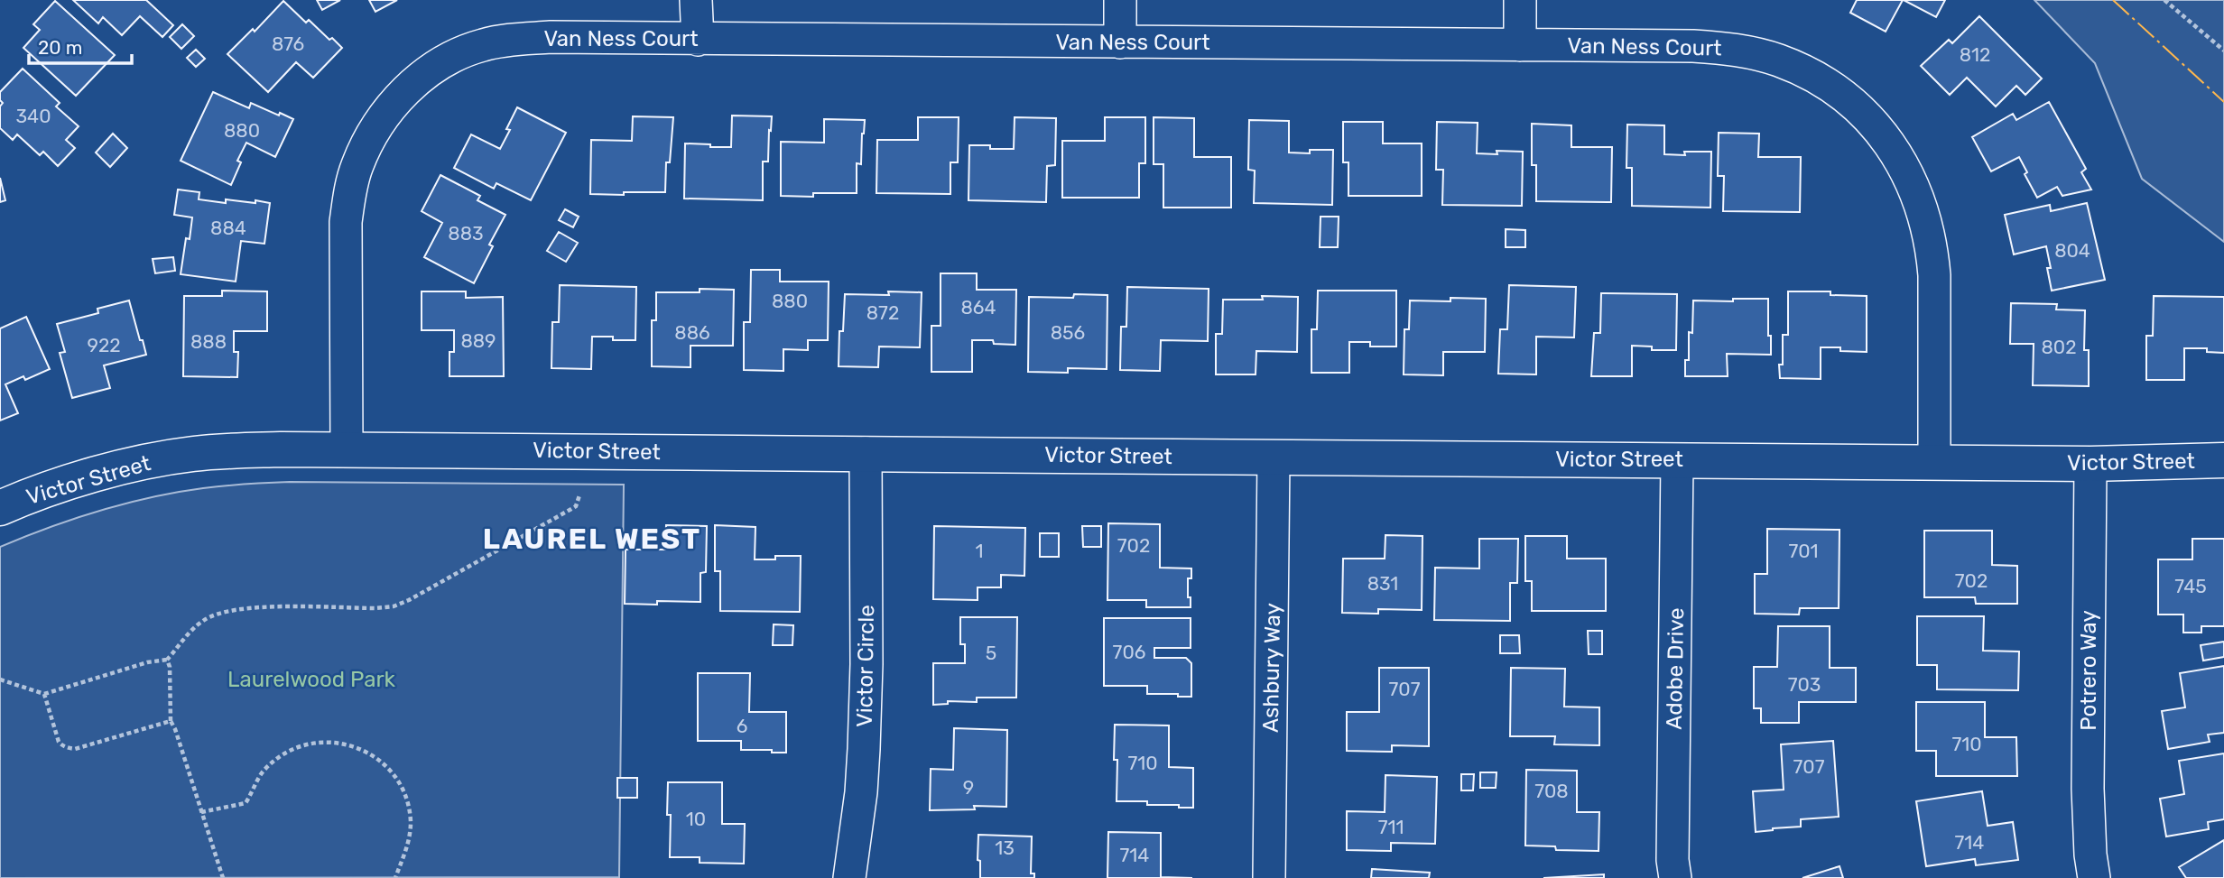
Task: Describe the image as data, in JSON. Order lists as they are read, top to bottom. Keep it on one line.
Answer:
{"streets":{"street":["Van Ness Court","Victor Street","Victor Circle","Ashbury Way","Adobe Drive","Potrero Way"]},"crossings":[["Van Ness Court","Victor Street"],["Victor Street","Victor Circle"],["Victor Street","Ashbury Way"],["Victor Street","Adobe Drive"],["Victor Street","Potrero Way"]],"districts":["LAUREL WEST"],"parks":["Laurelwood Park"],"house_numbers":["876","812","340","880","884","883","804","880","864","872","886","856","889","888","922","802","702","1","701","702","831","745","706","5","703","707","6","710","710","707","9","708","10","711","714","13","714"],"scale_bar":"20 m"}
